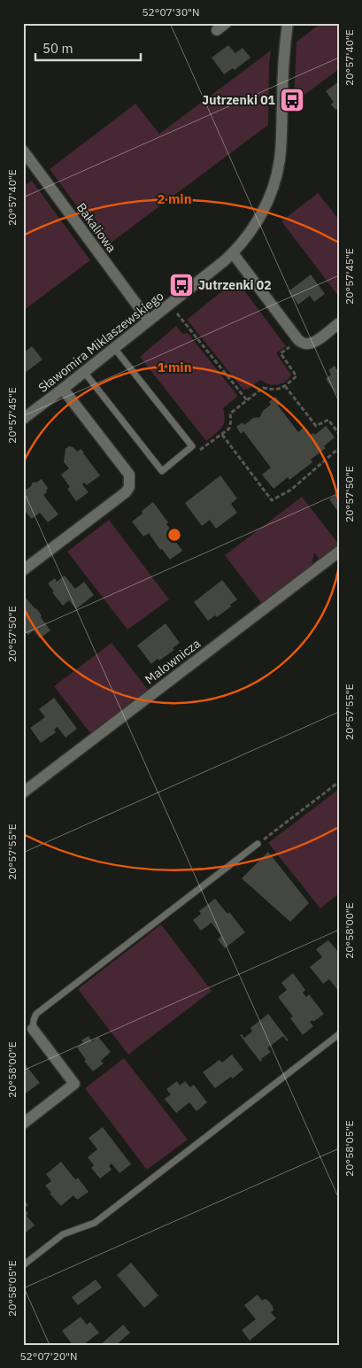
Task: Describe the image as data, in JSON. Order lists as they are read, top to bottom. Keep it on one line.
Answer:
{"streets":{"street":["Bakaliowa","Sławomira Miklaszewskiego","Malownicza"]},"crossings":[["Bakaliowa","Sławomira Miklaszewskiego"]],"places":{"bus stop":["Jutrzenki 01","Jutrzenki 02"]},"scale_bar":"50 m","coordinates":["52°07'30\"N","20°57'40\"E","20°57'45\"E","20°57'50\"E","20°57'55\"E","20°58'00\"E","20°58'05\"E","52°07'20\"N"],"rings":["2 min","1 min"]}
